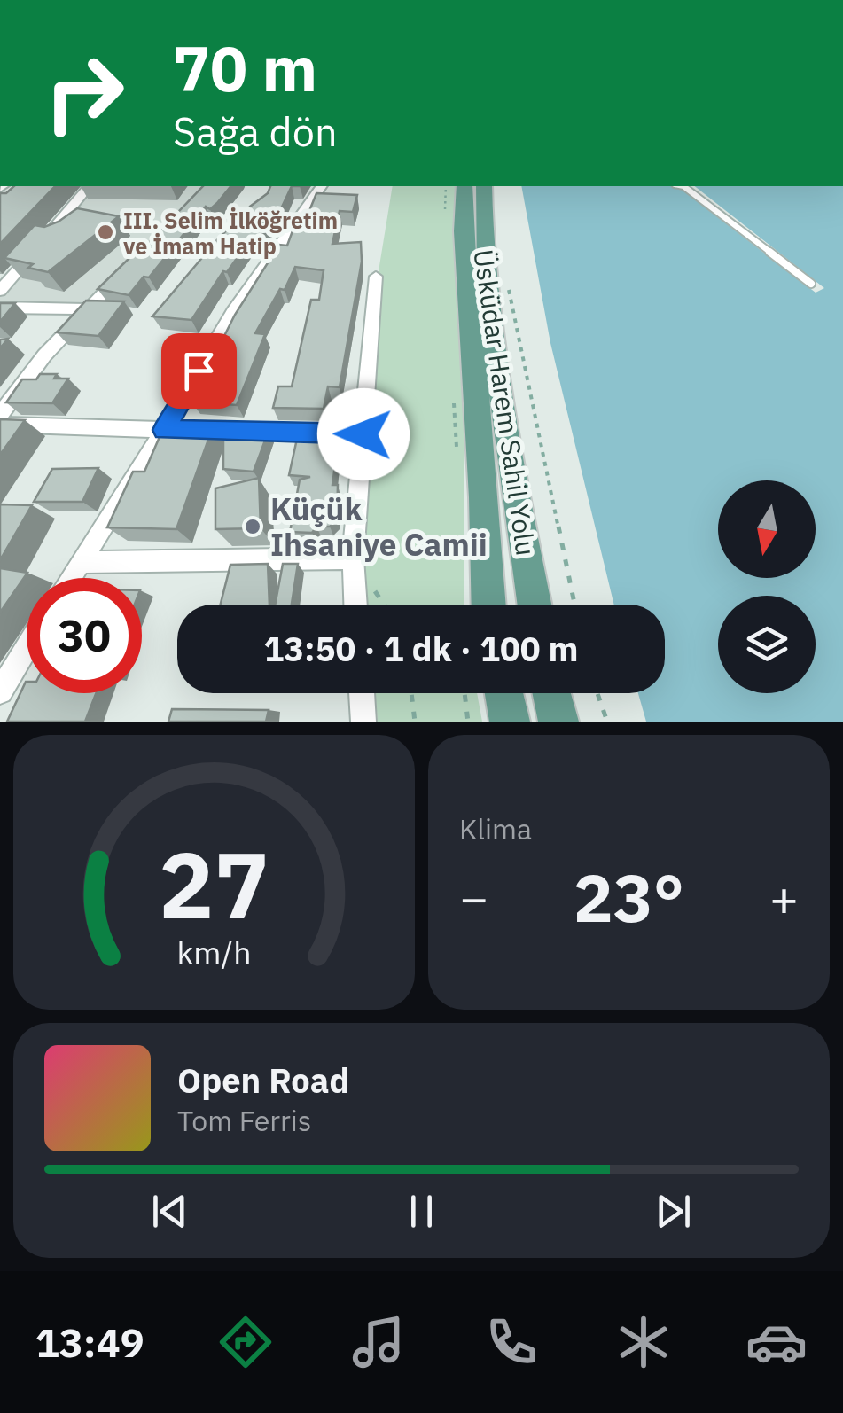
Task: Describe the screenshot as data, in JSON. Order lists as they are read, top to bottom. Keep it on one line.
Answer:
{"streets":{"main road":["Üsküdar Harem Sahil Yolu"]},"places":["III. Selim İlköğretim ve İmam Hatip","Küçük Ihsaniye Camii"],"north":"bottom","page":{"turn":["70 m","Sağa dön"],"limit":"30","trip":"13:50 · 1 dk · 100 m","tile":"Klima","heat":["−","23°","+"],"song":["Open Road","Tom Ferris"],"tabs":"13:49","gauge":["27","km/h"]}}
